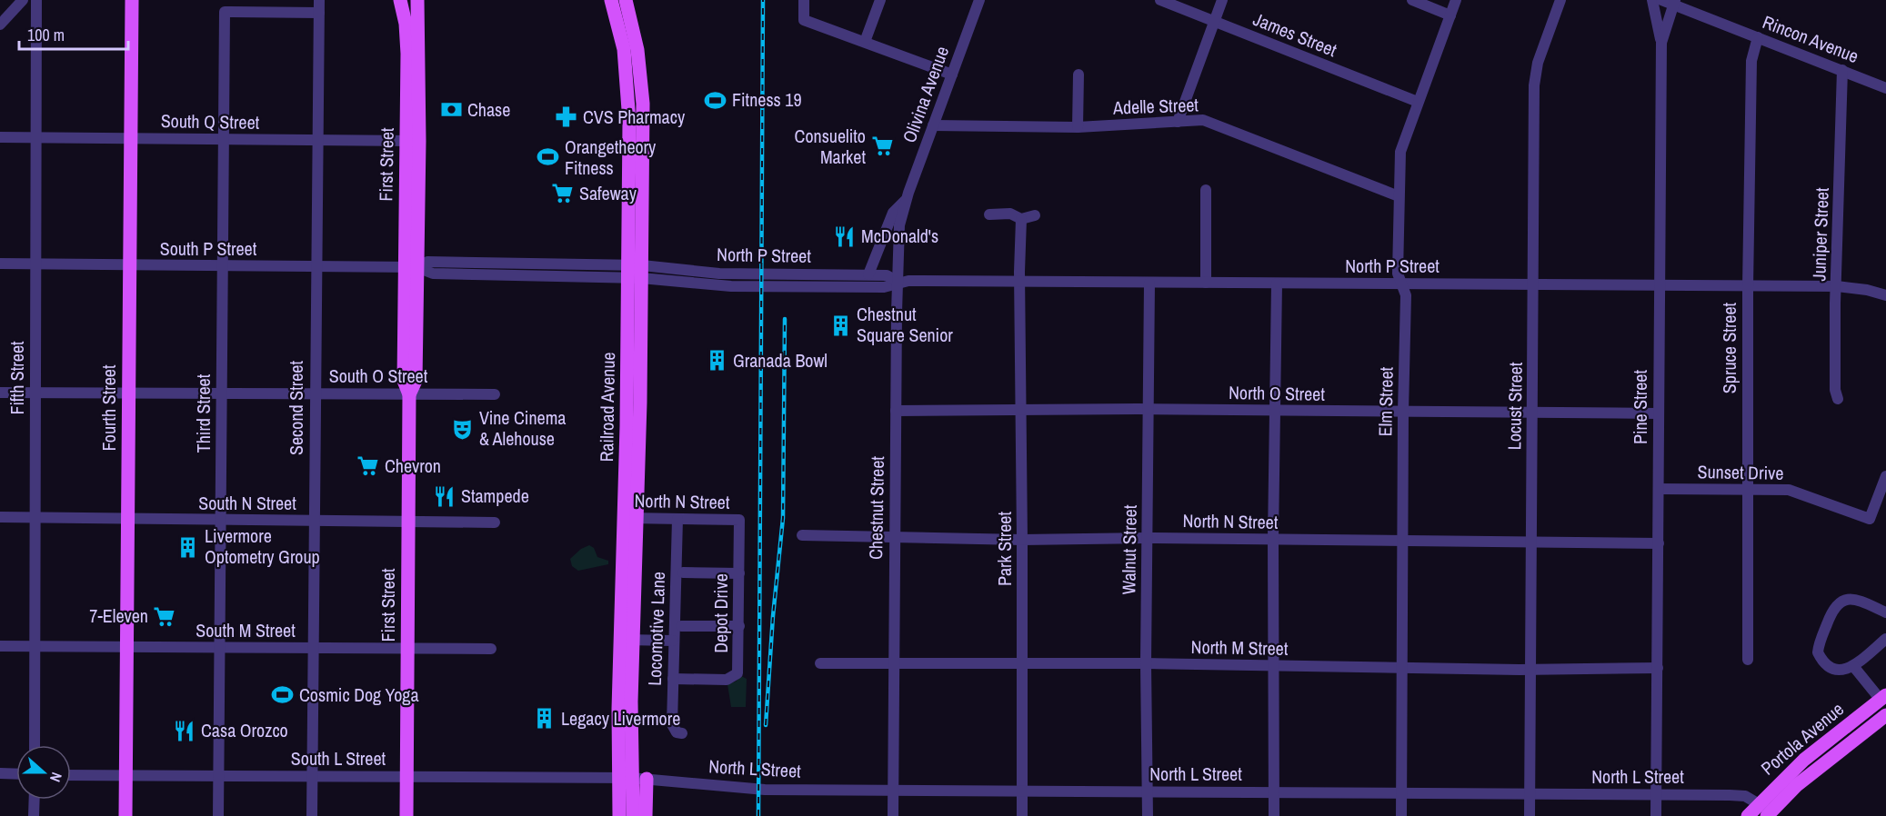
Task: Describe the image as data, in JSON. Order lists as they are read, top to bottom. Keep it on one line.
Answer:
{"streets":{"main road":["First Street","Railroad Avenue","Fourth Street","Portola Avenue"],"street":["James Street","Rincon Avenue","Olivina Avenue","Adelle Street","South Q Street","Juniper Street","South P Street","North P Street","Spruce Street","South O Street","Fifth Street","North O Street","Elm Street","Locust Street","Pine Street","Second Street","Third Street","Sunset Drive","North N Street","South N Street","Chestnut Street","Park Street","Walnut Street","Depot Drive","Locomotive Lane","South M Street","North M Street","South L Street","North L Street"]},"crossings":[["James Street","Elm Street"],["Rincon Avenue","Juniper Street"],["Rincon Avenue","Spruce Street"],["Rincon Avenue","Pine Street"],["Olivina Avenue","Adelle Street"],["Olivina Avenue","Chestnut Street"],["Adelle Street","Elm Street"],["South Q Street","First Street"],["South Q Street","Fifth Street"],["South Q Street","Fourth Street"],["South Q Street","Second Street"],["South Q Street","Third Street"],["First Street","South P Street"],["First Street","South O Street"],["First Street","South N Street"],["First Street","South M Street"],["First Street","South L Street"],["Juniper Street","North P Street"],["South P Street","North P Street"],["South P Street","Fifth Street"],["South P Street","Railroad Avenue"],["South P Street","Fourth Street"],["South P Street","Second Street"],["South P Street","Third Street"],["North P Street","Spruce Street"],["North P Street","Elm Street"],["North P Street","Locust Street"],["North P Street","Railroad Avenue"],["North P Street","Pine Street"],["North P Street","Chestnut Street"],["North P Street","Park Street"],["North P Street","Walnut Street"],["Spruce Street","Sunset Drive"],["South O Street","Fifth Street"],["South O Street","Fourth Street"],["South O Street","Second Street"],["South O Street","Third Street"],["Fifth Street","South N Street"],["Fifth Street","South M Street"],["North O Street","Elm Street"],["North O Street","Locust Street"],["North O Street","Pine Street"],["North O Street","Chestnut Street"],["North O Street","Park Street"],["North O Street","Walnut Street"],["Elm Street","North N Street"],["Elm Street","North M Street"],["Elm Street","North L Street"],["Locust Street","North N Street"],["Locust Street","North M Street"],["Locust Street","North L Street"],["Railroad Avenue","North N Street"],["Railroad Avenue","South L Street"],["Railroad Avenue","North L Street"],["Pine Street","Sunset Drive"],["Pine Street","North N Street"],["Pine Street","North M Street"],["Pine Street","North L Street"],["Fourth Street","South N Street"],["Fourth Street","South M Street"],["Fourth Street","South L Street"],["Second Street","Third Street"],["Second Street","South N Street"],["Second Street","South M Street"],["Second Street","South L Street"],["Third Street","South N Street"],["Third Street","South M Street"],["Third Street","South L Street"],["North N Street","Chestnut Street"],["North N Street","Park Street"],["North N Street","Walnut Street"],["North N Street","Depot Drive"],["North N Street","Locomotive Lane"],["Chestnut Street","North M Street"],["Chestnut Street","North L Street"],["Park Street","North M Street"],["Park Street","North L Street"],["Walnut Street","North M Street"],["Walnut Street","North L Street"],["Depot Drive","Locomotive Lane"],["Portola Avenue","North L Street"],["South L Street","North L Street"]],"places":{"sports":["Fitness 19","Orangetheory Fitness","Cosmic Dog Yoga"],"bank":["Chase"],"pharmacy":["CVS Pharmacy"],"supermarket":["Consuelito Market","Safeway","Chevron","7-Eleven"],"restaurant":["McDonald's","Stampede","Casa Orozco"],"building":["Chestnut Square Senior","Granada Bowl","Livermore Optometry Group","Legacy Livermore"],"theatre":["Vine Cinema & Alehouse"]},"scale_bar":"100 m","north":"right"}
